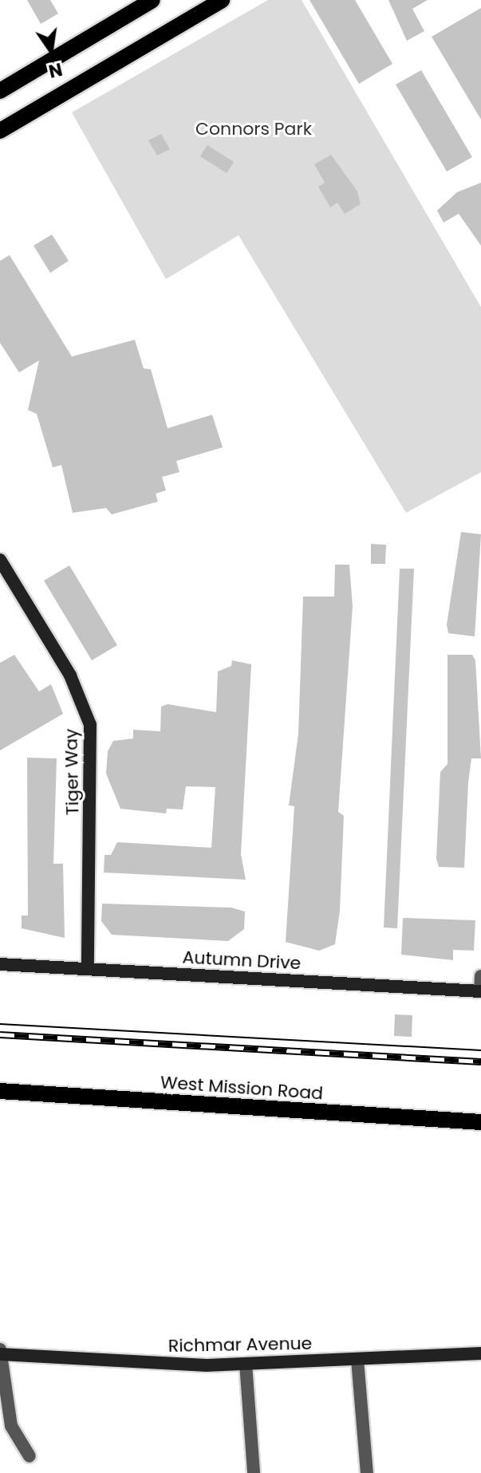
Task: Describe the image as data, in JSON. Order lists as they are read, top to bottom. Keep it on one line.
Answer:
{"streets":{"main road":["West Mission Road"],"street":["Tiger Way","Autumn Drive","Richmar Avenue"]},"crossings":[["Tiger Way","Autumn Drive"]],"parks":["Connors Park"],"north":"bottom"}
